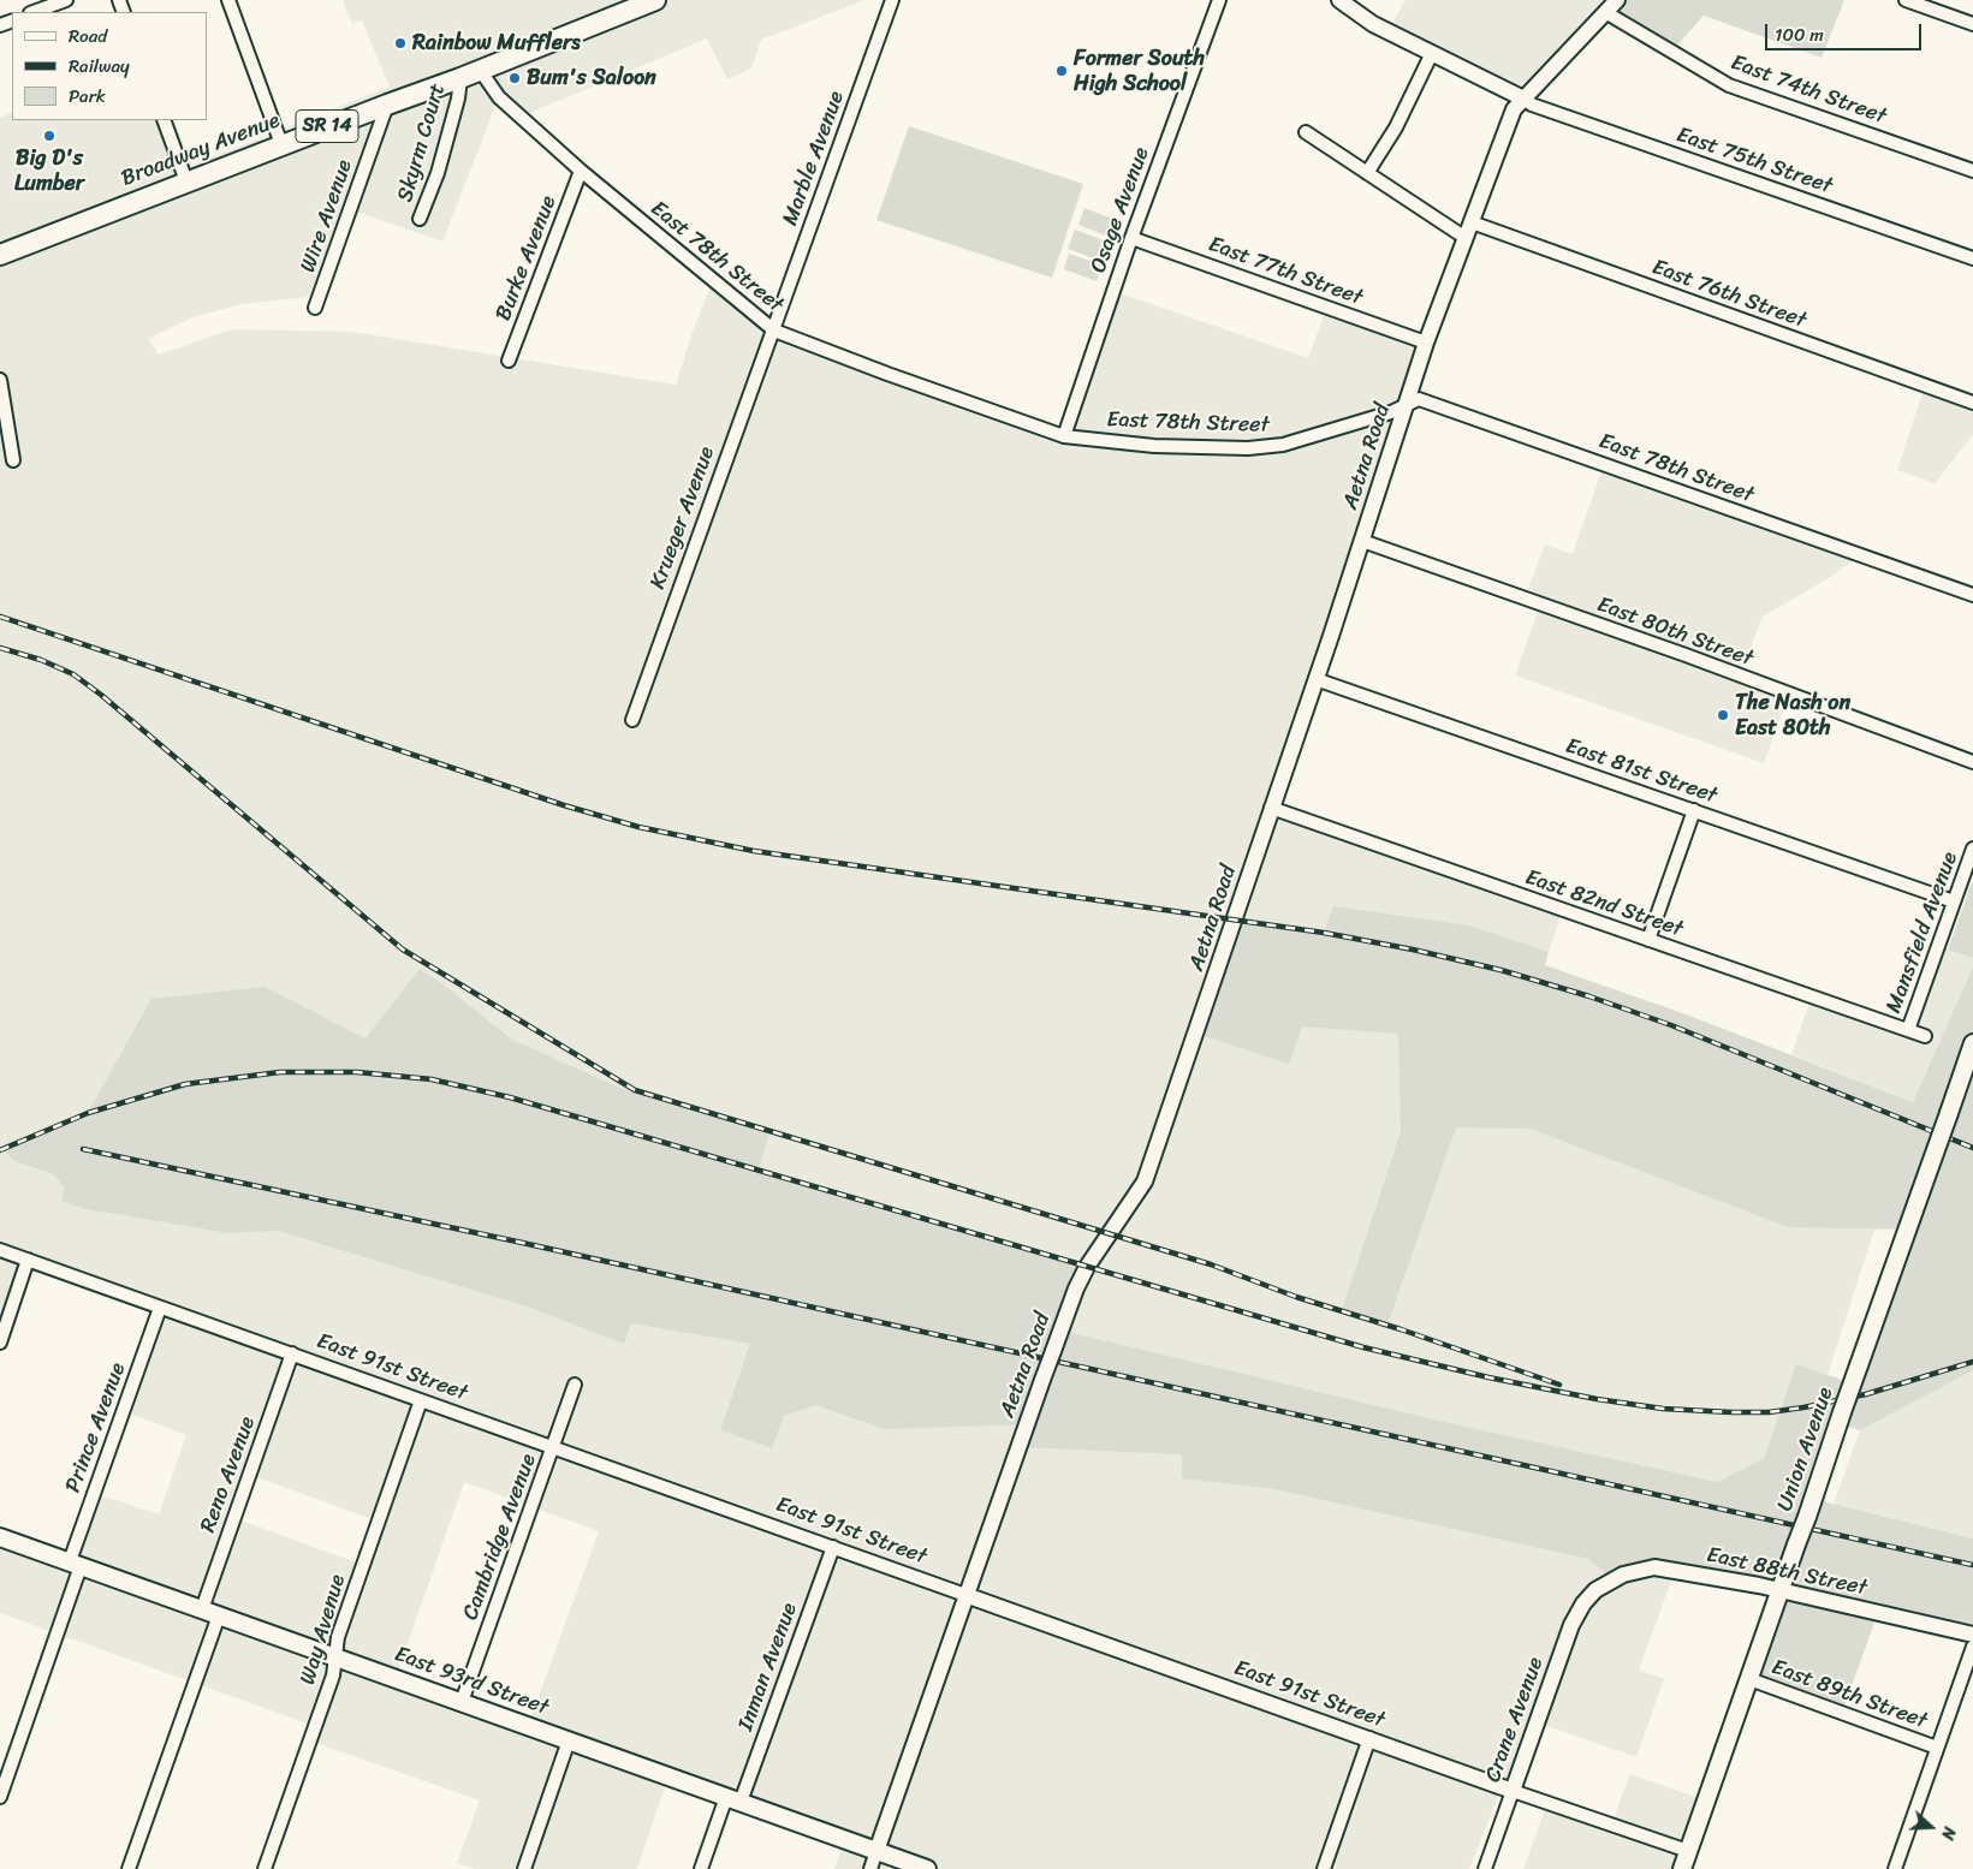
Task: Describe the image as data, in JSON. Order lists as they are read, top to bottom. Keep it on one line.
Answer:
{"streets":{"main road":["SR 14","Broadway Avenue","Union Avenue","East 93rd Street"],"street":["East 74th Street","Skyrm Court","Marble Avenue","East 75th Street","Osage Avenue","Wire Avenue","East 78th Street","Burke Avenue","East 77th Street","East 76th Street","Aetna Road","Krueger Avenue","East 80th Street","East 81st Street","East 82nd Street","Mansfield Avenue","East 91st Street","Prince Avenue","Reno Avenue","Cambridge Avenue","East 88th Street","Way Avenue","Inman Avenue","East 89th Street","Crane Avenue"]},"crossings":[["East 74th Street","Aetna Road"],["Skyrm Court","Broadway Avenue"],["Broadway Avenue","Wire Avenue"],["Broadway Avenue","East 78th Street"],["Marble Avenue","East 78th Street"],["Marble Avenue","Krueger Avenue"],["East 75th Street","Aetna Road"],["Osage Avenue","East 78th Street"],["Osage Avenue","East 77th Street"],["East 78th Street","Burke Avenue"],["East 78th Street","Aetna Road"],["East 78th Street","Krueger Avenue"],["East 77th Street","Aetna Road"],["East 76th Street","Aetna Road"],["Aetna Road","East 80th Street"],["Aetna Road","East 81st Street"],["Aetna Road","East 82nd Street"],["Aetna Road","East 91st Street"],["Aetna Road","East 93rd Street"],["East 81st Street","Mansfield Avenue"],["East 82nd Street","Mansfield Avenue"],["East 91st Street","Prince Avenue"],["East 91st Street","Union Avenue"],["East 91st Street","Reno Avenue"],["East 91st Street","Cambridge Avenue"],["East 91st Street","Way Avenue"],["East 91st Street","Inman Avenue"],["East 91st Street","Crane Avenue"],["Prince Avenue","East 93rd Street"],["Union Avenue","East 88th Street"],["Union Avenue","East 89th Street"],["Reno Avenue","East 93rd Street"],["Cambridge Avenue","East 93rd Street"],["East 88th Street","Crane Avenue"],["Way Avenue","East 93rd Street"],["Inman Avenue","East 93rd Street"]],"places":["Rainbow Mufflers","Former South High School","Bum's Saloon","Big D's Lumber","The Nash on East 80th"],"legend":["Road","Railway","Park"],"scale_bar":"100 m","north":"right"}
